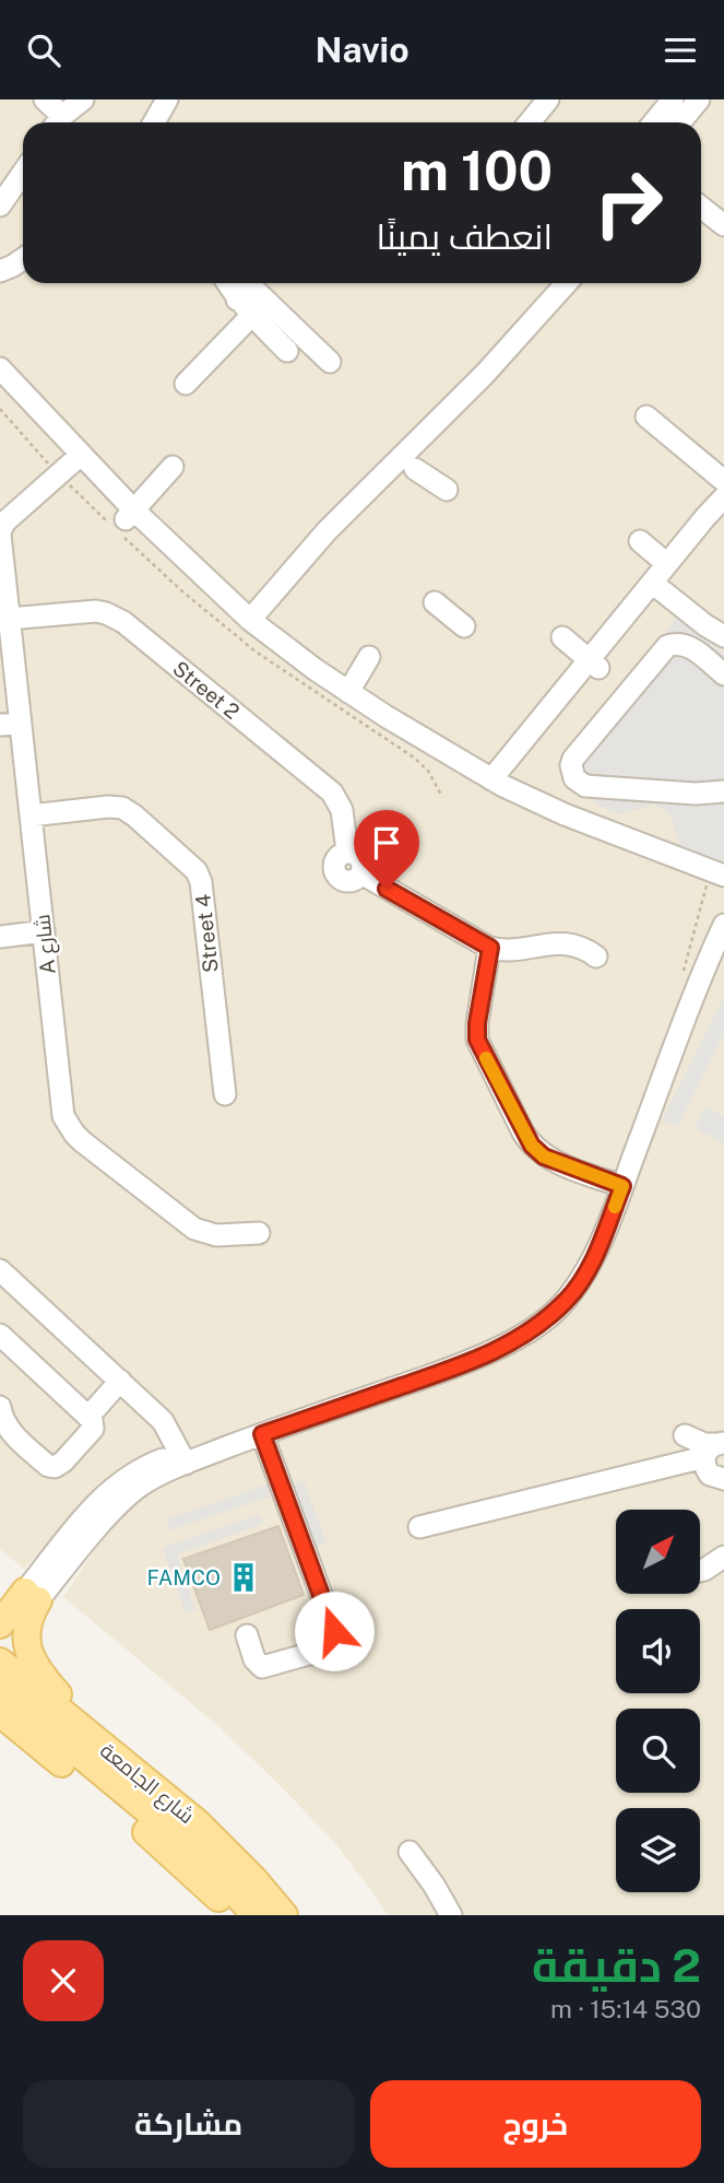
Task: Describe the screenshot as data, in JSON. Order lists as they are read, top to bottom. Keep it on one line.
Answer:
{"streets":{"main road":["شارع الجامعة"],"lane":["Street 2","Street 4","A شارع"]},"crossings":[["Street 2","A شارع"],["Street 4","A شارع"]],"places":{"building":["FAMCO"]},"north":"top right","page":{"header":"Navio","turn":["100 m","انعطف يمينًا"],"heading":["2 دقيقة","530 m · 15:14"],"buttons":["خروج","مشاركة"]}}
